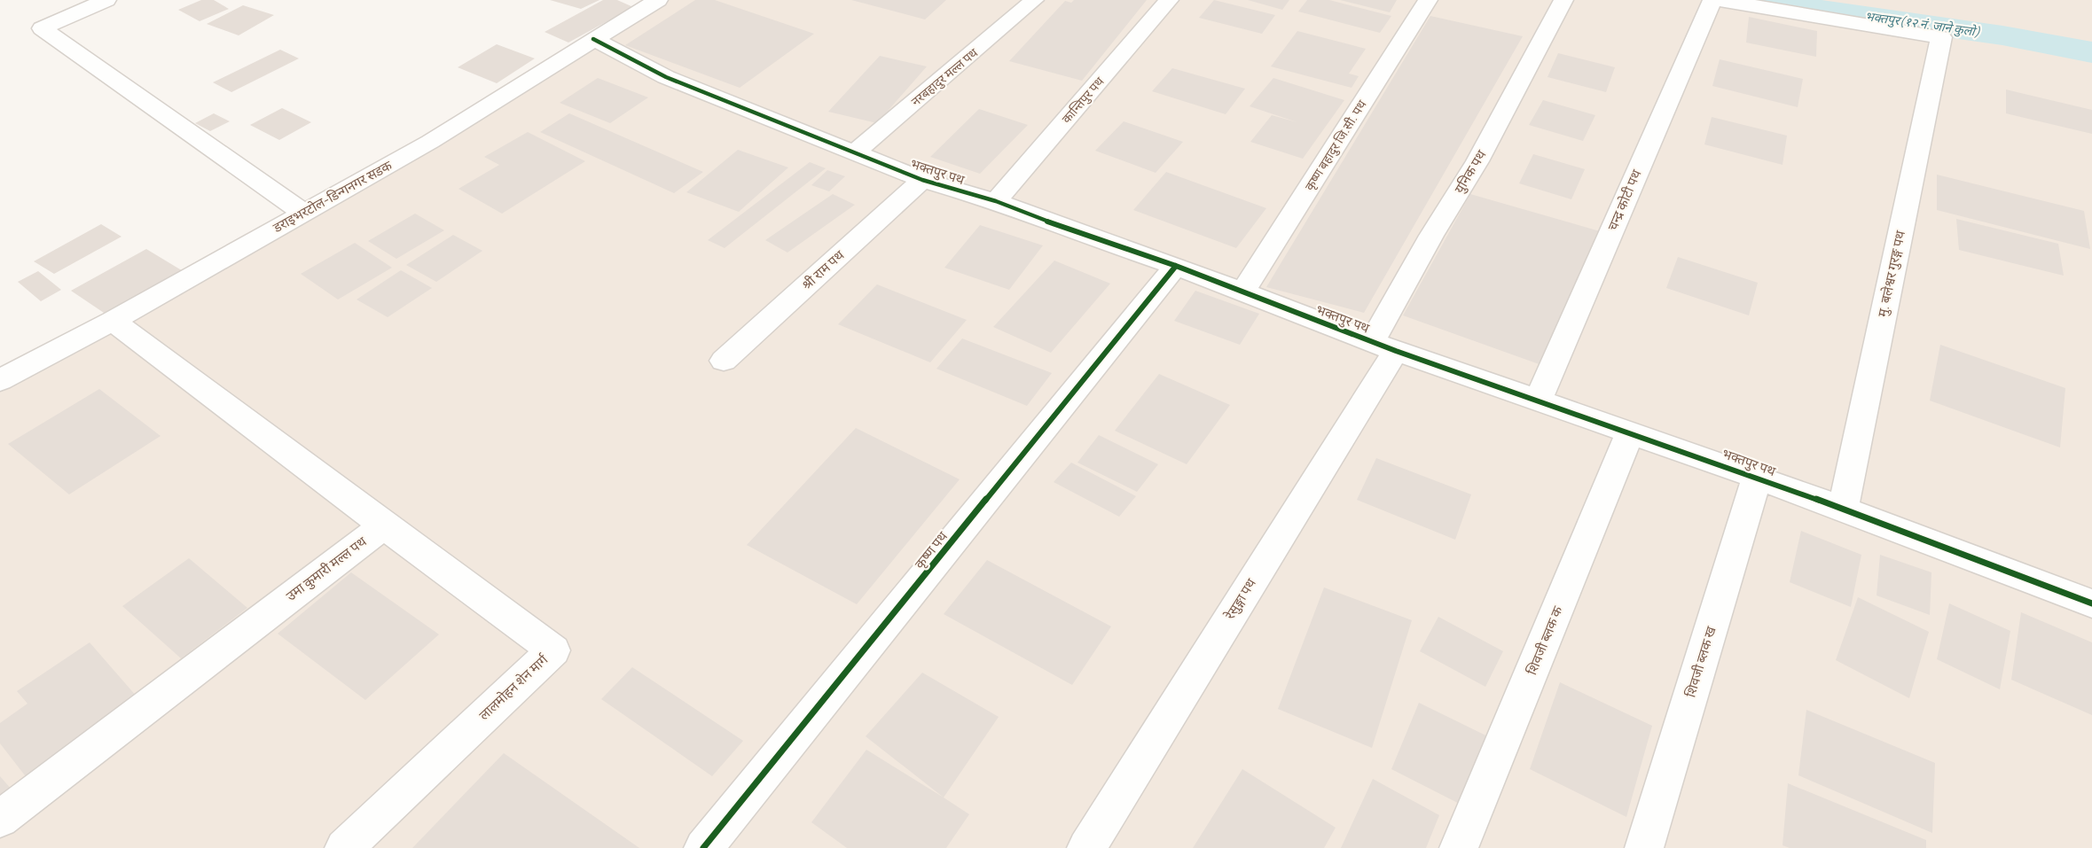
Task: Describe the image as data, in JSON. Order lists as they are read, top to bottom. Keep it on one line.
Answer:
{"streets":{"street":["नरबहादुर मल्ल पथ","कान्तिपुर पथ","कृष्ण बहादुर जि.सी. पथ","भक्तपुर पथ","युनिक पथ","डराइभरटोल-डिन्गनगर सडक","चन्द्र कोटी पथ","श्री राम पथ","मु. बलेश्वर गुरङ्ग पथ","कृष्ण पथ","उमा कुमारी मल्ल पथ","रेसुङ्गा पथ","शिवजी ब्लक क","शिवजी ब्लक ख","लालमोहन शेन मार्ग"]},"crossings":[["नरबहादुर मल्ल पथ","भक्तपुर पथ"],["कान्तिपुर पथ","भक्तपुर पथ"],["कृष्ण बहादुर जि.सी. पथ","भक्तपुर पथ"],["भक्तपुर पथ","युनिक पथ"],["भक्तपुर पथ","डराइभरटोल-डिन्गनगर सडक"],["भक्तपुर पथ","चन्द्र कोटी पथ"],["भक्तपुर पथ","श्री राम पथ"],["भक्तपुर पथ","मु. बलेश्वर गुरङ्ग पथ"],["भक्तपुर पथ","कृष्ण पथ"],["भक्तपुर पथ","रेसुङ्गा पथ"],["भक्तपुर पथ","शिवजी ब्लक क"],["भक्तपुर पथ","शिवजी ब्लक ख"],["युनिक पथ","रेसुङ्गा पथ"],["उमा कुमारी मल्ल पथ","लालमोहन शेन मार्ग"]],"water":["भक्तपुर(१२ नं. जाने कुलो)"]}
